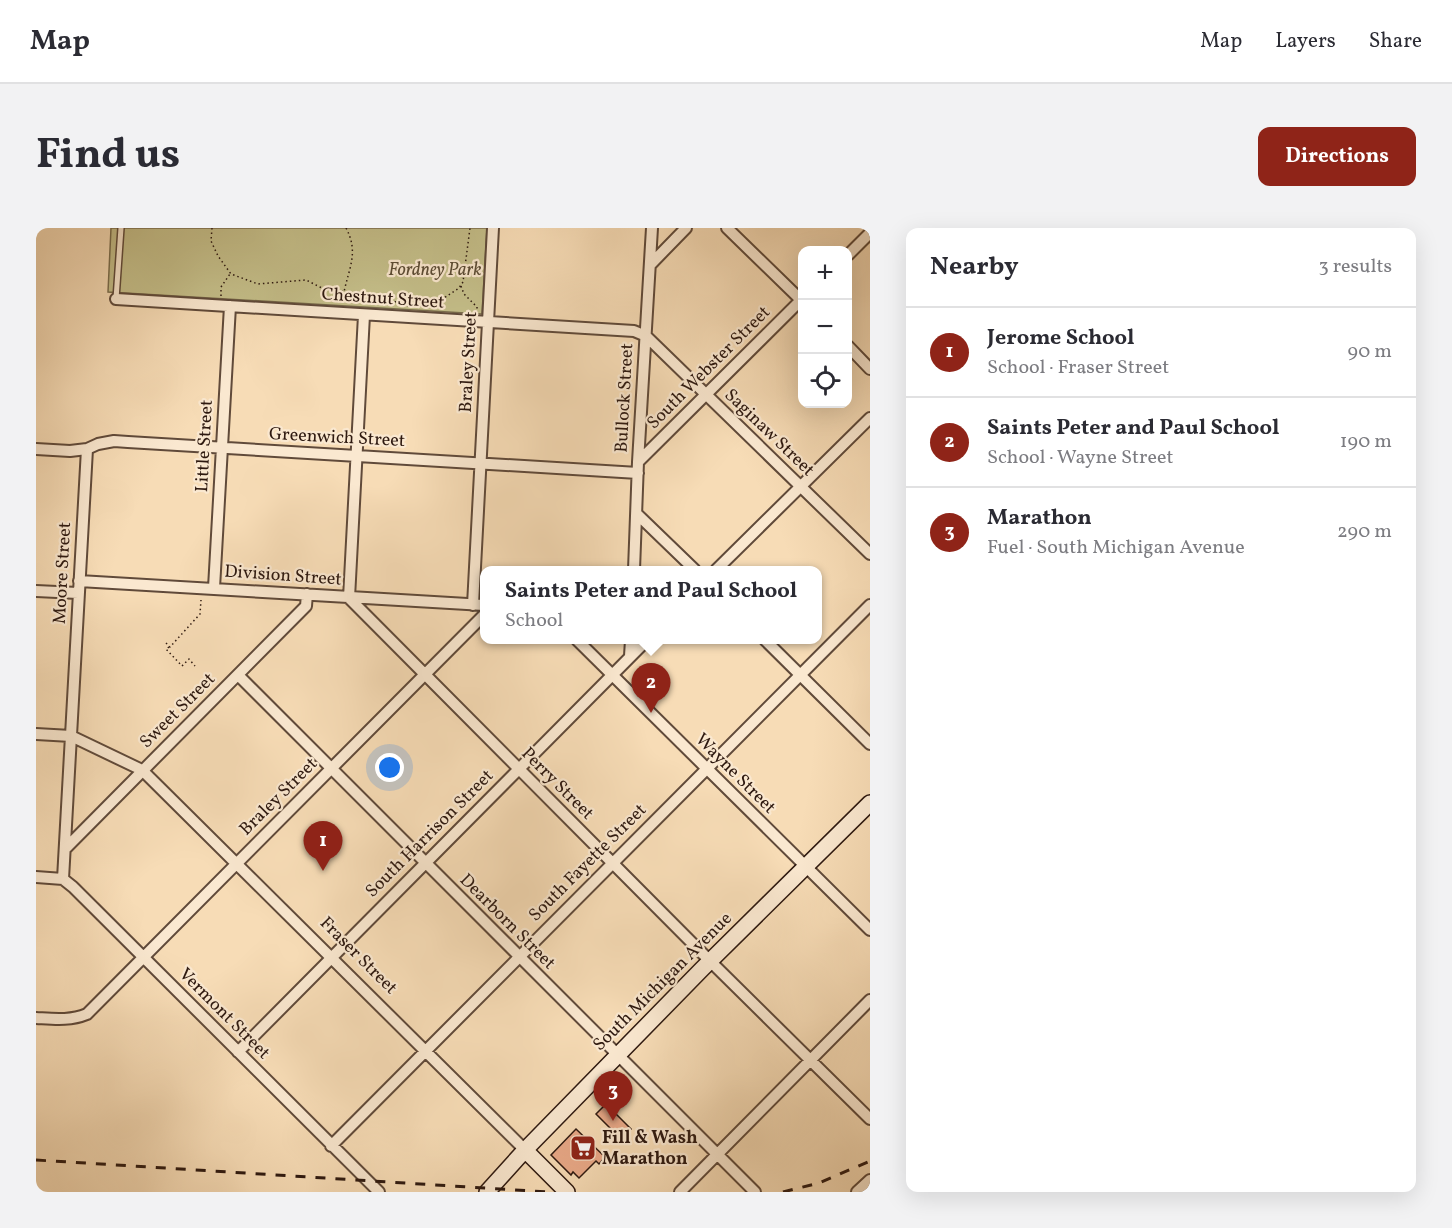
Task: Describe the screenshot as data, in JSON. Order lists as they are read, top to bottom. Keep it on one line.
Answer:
{"streets":{"street":["Chestnut Street","Braley Street","South Webster Street","Bullock Street","Saginaw Street","Greenwich Street","Little Street","Moore Street","Division Street","Sweet Street","Wayne Street","Perry Street","South Harrison Street","South Fayette Street","Dearborn Street","Fraser Street","South Michigan Avenue","Vermont Street"]},"crossings":[["Chestnut Street","Braley Street"],["Chestnut Street","Bullock Street"],["Chestnut Street","Saginaw Street"],["Chestnut Street","Little Street"],["Braley Street","Greenwich Street"],["Braley Street","Division Street"],["Braley Street","Perry Street"],["Braley Street","Dearborn Street"],["Braley Street","Fraser Street"],["Braley Street","Vermont Street"],["South Webster Street","Bullock Street"],["South Webster Street","Saginaw Street"],["South Webster Street","Greenwich Street"],["Bullock Street","Saginaw Street"],["Bullock Street","Greenwich Street"],["Greenwich Street","Little Street"],["Greenwich Street","Moore Street"],["Little Street","Division Street"],["Moore Street","Division Street"],["Moore Street","Sweet Street"],["Moore Street","Fraser Street"],["Moore Street","Vermont Street"],["Division Street","Sweet Street"],["Division Street","Perry Street"],["Sweet Street","Dearborn Street"],["Sweet Street","Fraser Street"],["Wayne Street","South Harrison Street"],["Wayne Street","South Fayette Street"],["Wayne Street","South Michigan Avenue"],["Perry Street","South Harrison Street"],["Perry Street","South Fayette Street"],["Perry Street","South Michigan Avenue"],["South Harrison Street","Dearborn Street"],["South Harrison Street","Fraser Street"],["South Harrison Street","Vermont Street"],["South Fayette Street","Dearborn Street"],["South Fayette Street","Fraser Street"],["South Fayette Street","Vermont Street"],["Dearborn Street","South Michigan Avenue"],["Fraser Street","South Michigan Avenue"]],"parks":["Fordney Park"],"places":{"supermarket":["Fill & Wash Marathon"]},"page":{"header":"Map","nav":["Map","Layers","Share"],"title":"Find us","buttons":"Directions","heading":["Nearby","3 results"],"map_buttons":["+","−"],"list":[{"mark":"1","name":"Jerome School","note":"School · Fraser Street","value":"90 m"},{"mark":"2","name":"Saints Peter and Paul School","note":"School · Wayne Street","value":"190 m"},{"mark":"3","name":"Marathon","note":"Fuel · South Michigan Avenue","value":"290 m"}],"popup":["Saints Peter and Paul School","School"],"pins":["2","1","3"]}}
